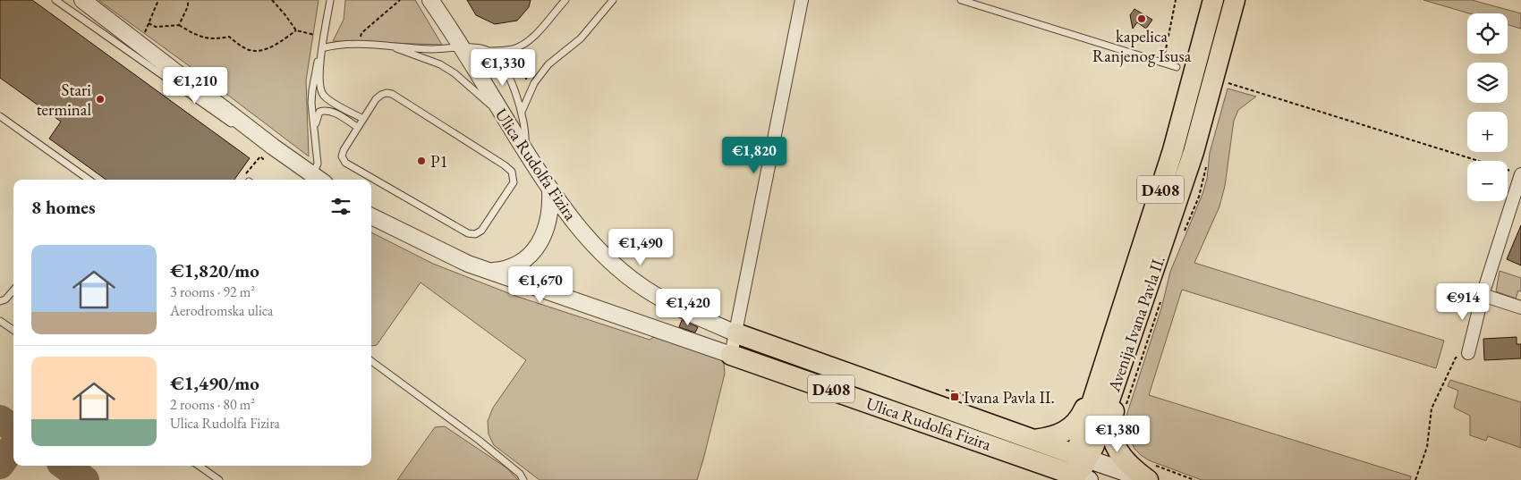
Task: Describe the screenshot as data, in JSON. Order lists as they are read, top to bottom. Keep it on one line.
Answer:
{"streets":{"main road":["Ulica Rudolfa Fizira","D408","Avenija Ivana Pavla II."]},"crossings":[["Ulica Rudolfa Fizira","Avenija Ivana Pavla II."]],"places":{"other":["kapelica Ranjenog Isusa","Stari terminal","P1"],"transit":["Ivana Pavla II."]},"page":{"map_buttons":["+","−"],"price":["€1,330","€1,210","€1,820","€1,490","€1,670","€914","€1,420","€1,380"],"heading":"8 homes","list":[{"name":"€1,820/mo","note":"3 rooms · 92 m² · Aerodromska ulica"},{"name":"€1,490/mo","note":"2 rooms · 80 m² · Ulica Rudolfa Fizira"}]}}
